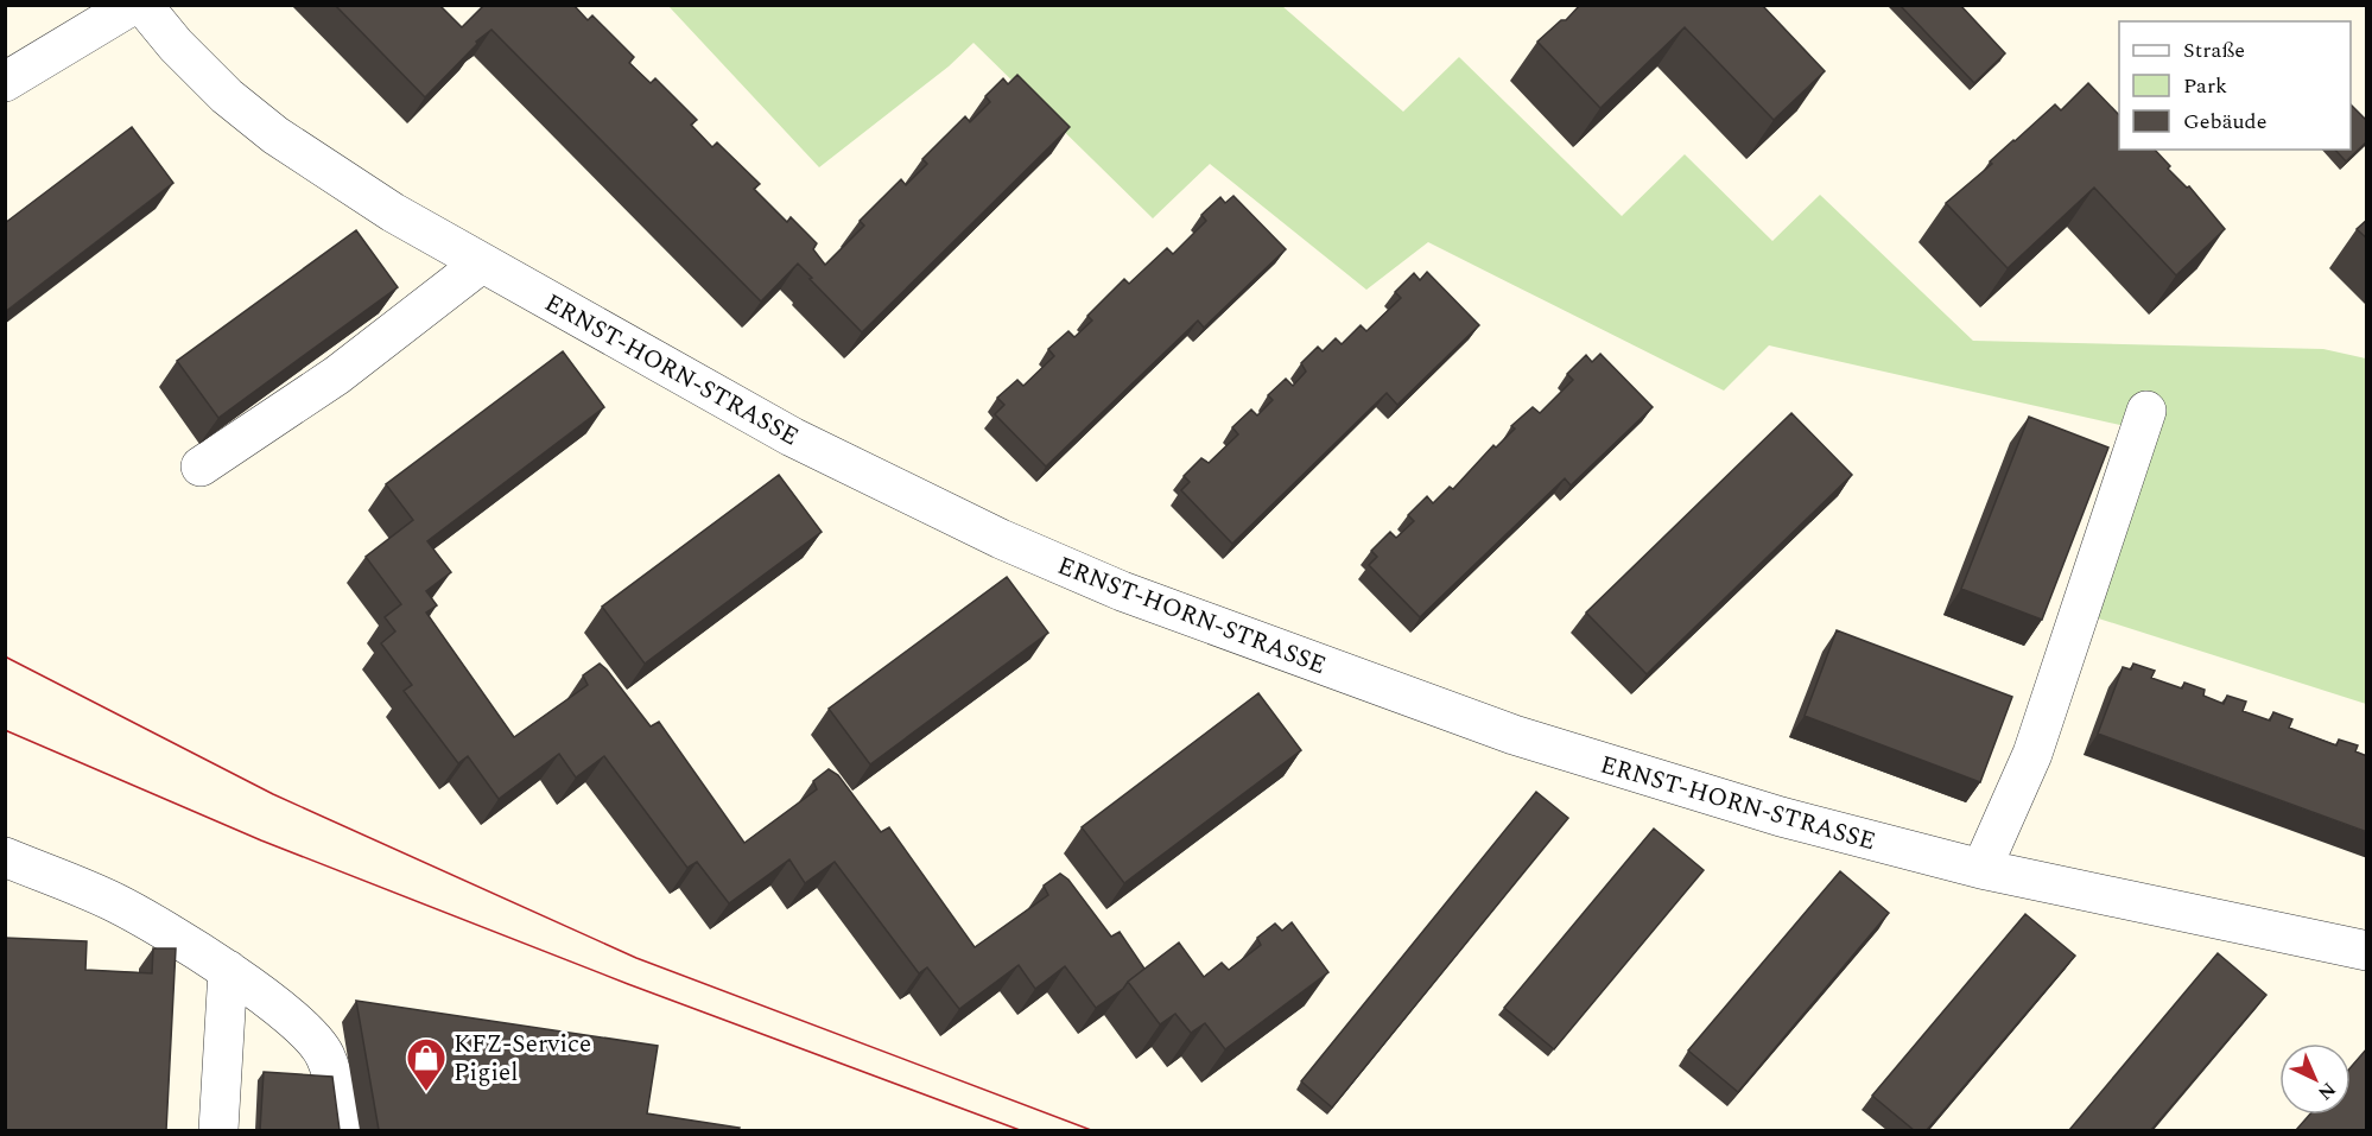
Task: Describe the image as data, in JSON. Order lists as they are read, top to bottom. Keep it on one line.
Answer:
{"streets":{"street":["ERNST-HORN-STRASSE"]},"places":{"shop":["KFZ-Service Pigiel"]},"legend":["Straße","Park","Gebäude"],"north":"bottom right"}
